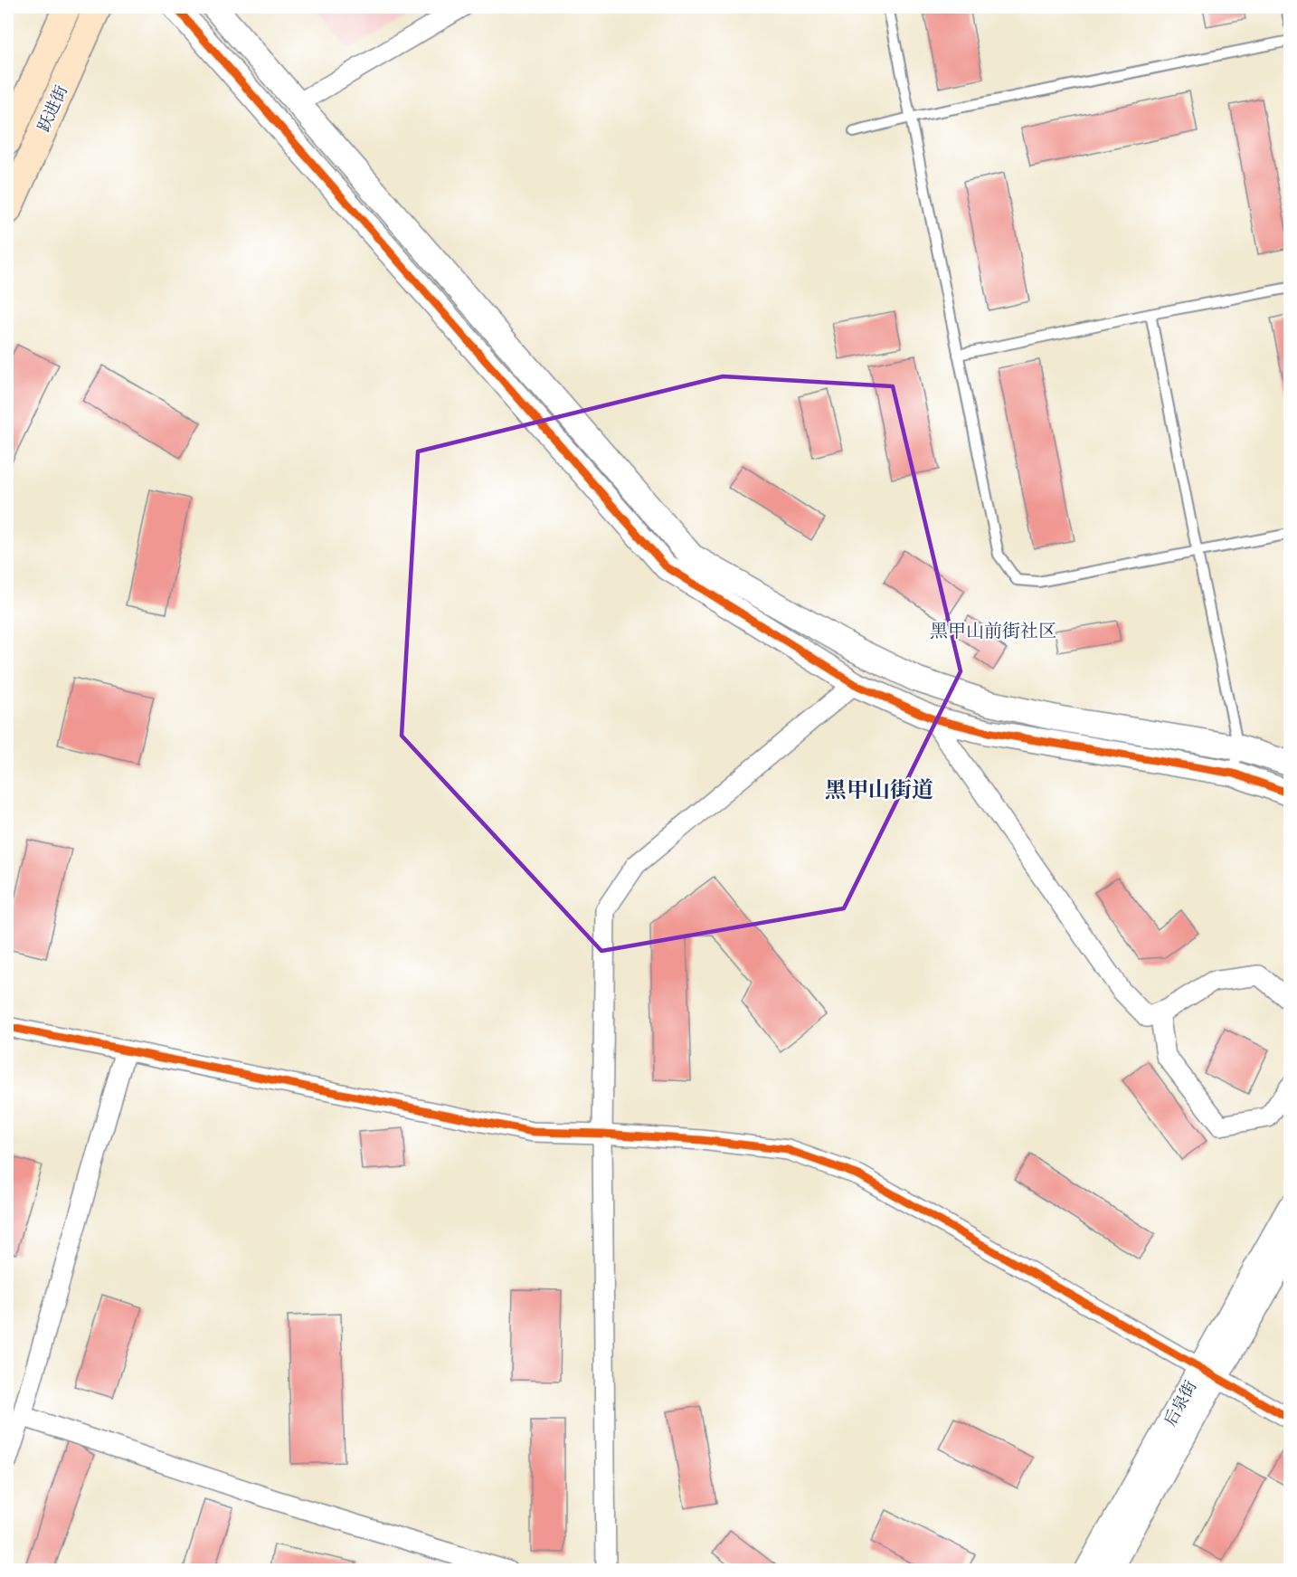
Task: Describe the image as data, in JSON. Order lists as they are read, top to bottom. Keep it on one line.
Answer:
{"streets":{"main road":["跃进街"],"street":["后泉街"]},"districts":["黑甲山前街社区","黑甲山街道"]}
